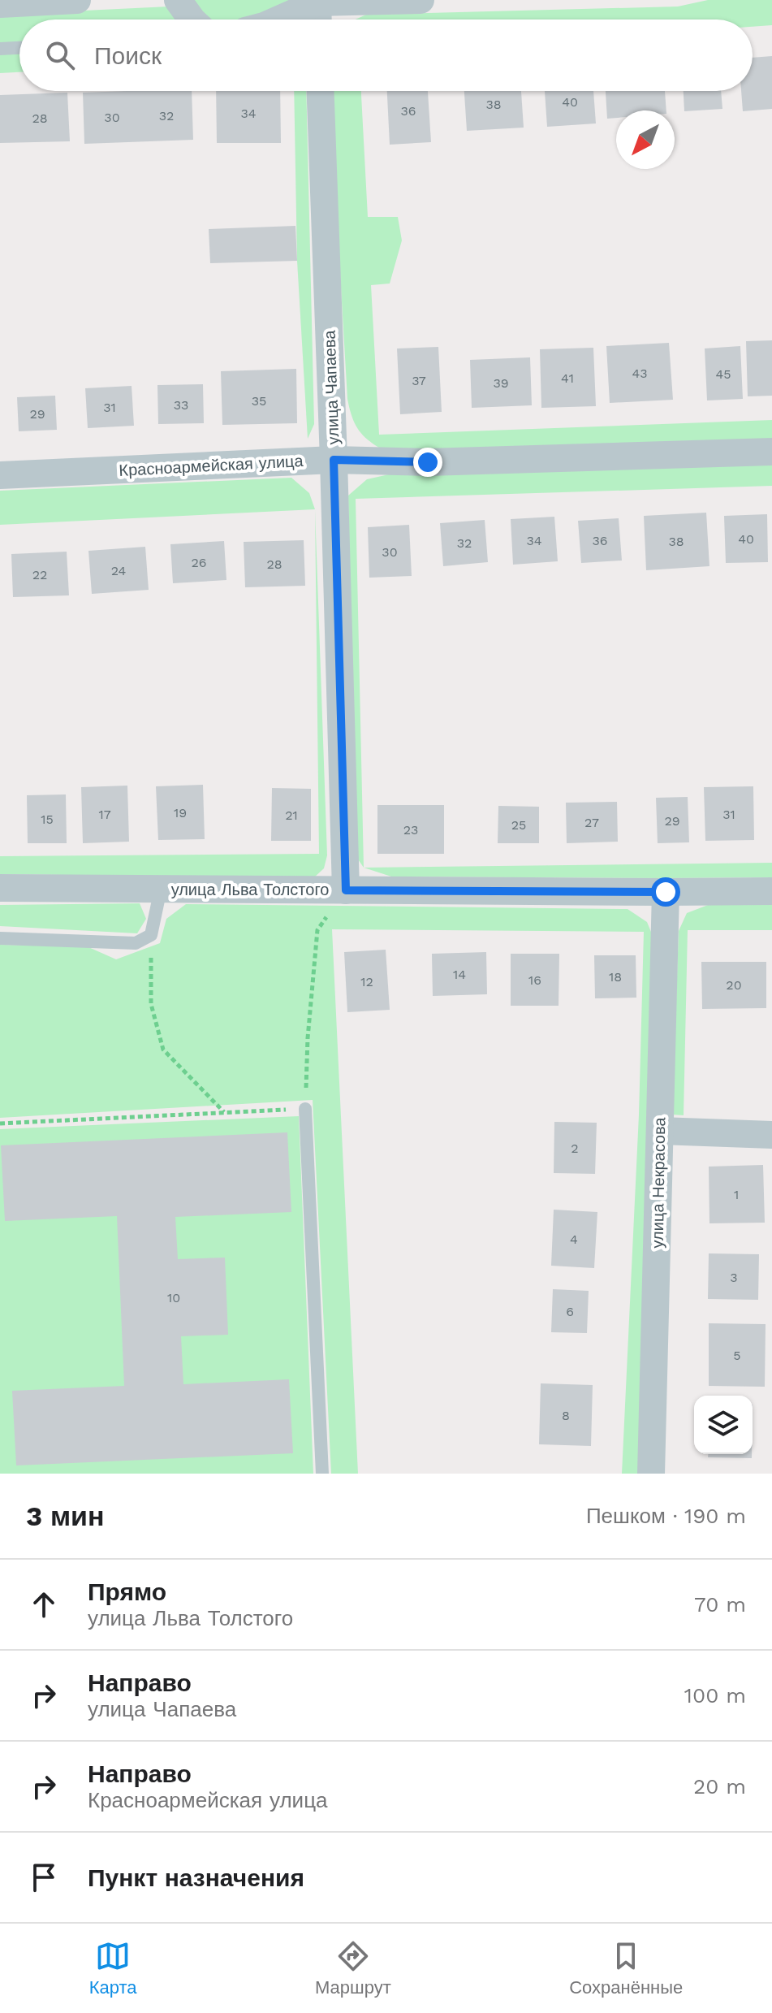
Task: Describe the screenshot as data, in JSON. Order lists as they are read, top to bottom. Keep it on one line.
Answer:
{"streets":{"street":["улица Чапаева","Красноармейская улица","улица Льва Толстого","улица Некрасова"]},"crossings":[["улица Чапаева","Красноармейская улица"],["улица Чапаева","улица Льва Толстого"],["улица Льва Толстого","улица Некрасова"]],"house_numbers":["40","38","36","34","32","30","28","43","45","41","37","39","35","33","31","29","40","34","36","38","32","30","26","28","24","22","19","17","31","21","15","29","27","25","23","14","18","16","12","20","2","1","4","3","10","6","5","8"],"north":"bottom left","page":{"search":"Поиск","heading":["3 мин","Пешком · 190 m"],"list":[["Прямо","улица Льва Толстого","70 m"],["Направо","улица Чапаева","100 m"],["Направо","Красноармейская улица","20 m"],"Пункт назначения"],"nav":["Карта","Маршрут","Сохранённые"]}}
